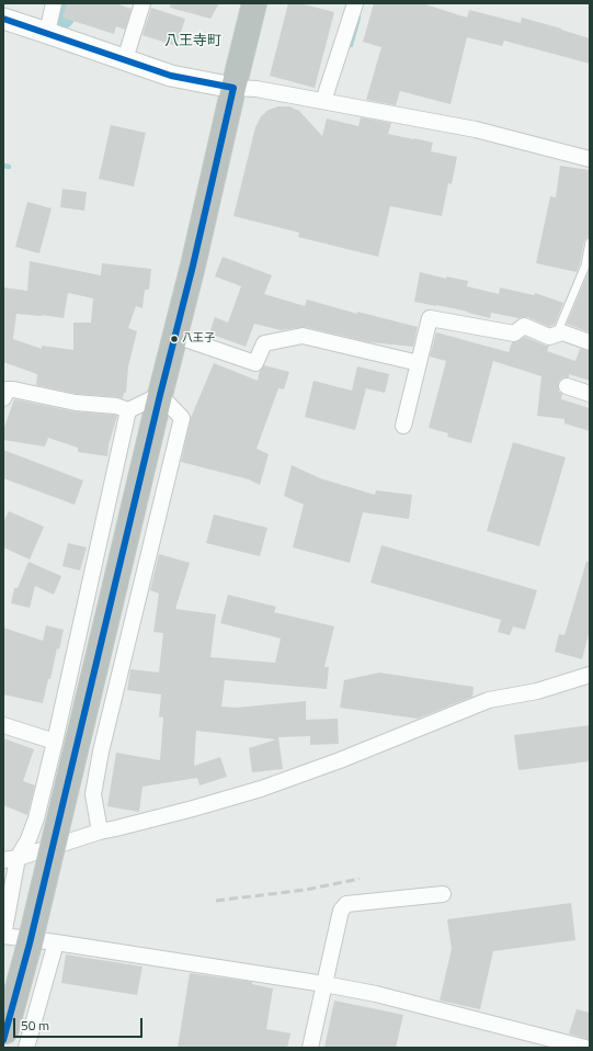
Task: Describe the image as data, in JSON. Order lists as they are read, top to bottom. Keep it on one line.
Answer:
{"districts":["八王寺町"],"places":["八王子"],"scale_bar":"50 m"}
